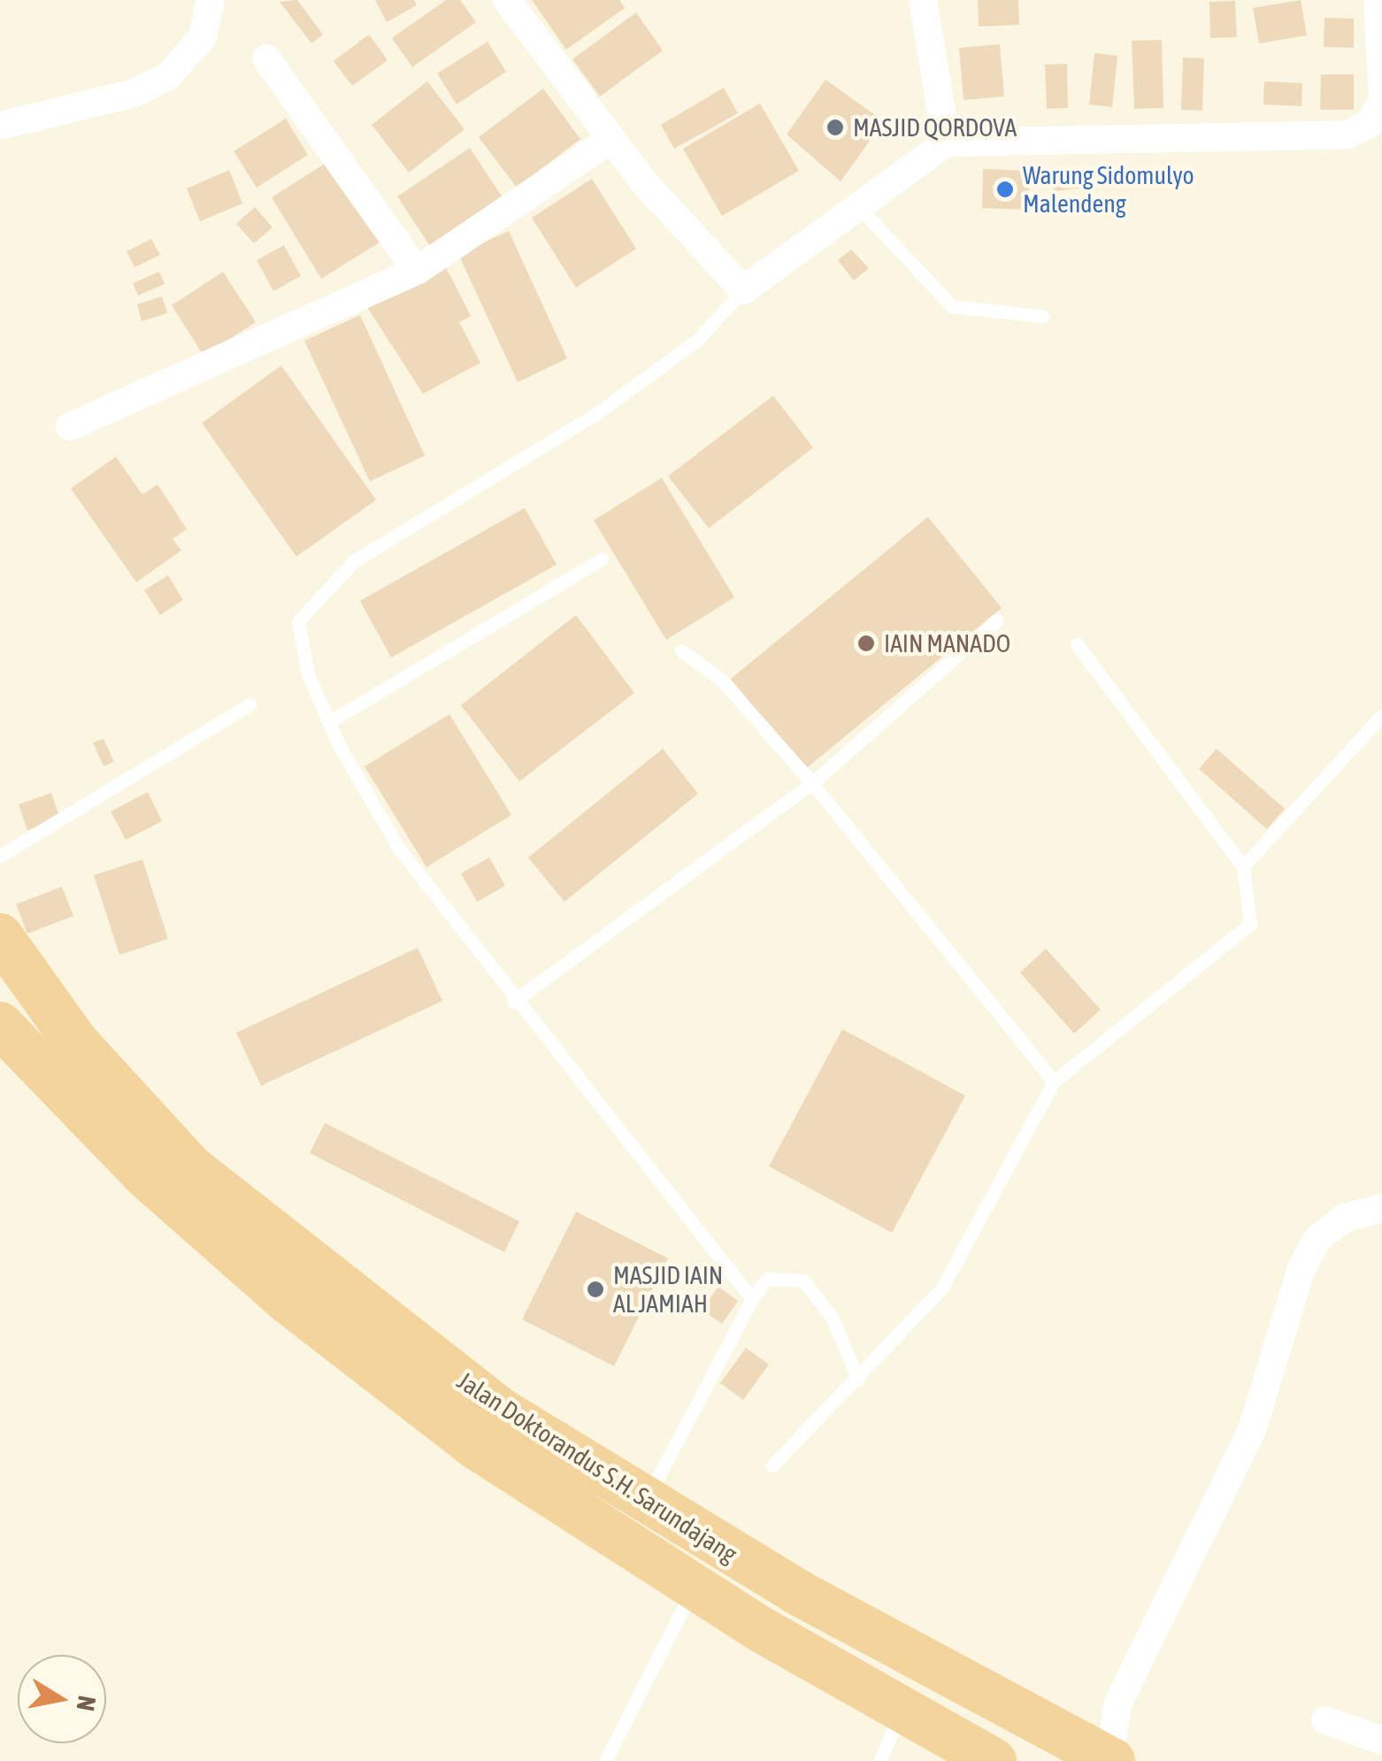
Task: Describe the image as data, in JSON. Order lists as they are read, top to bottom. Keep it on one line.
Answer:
{"streets":{"highway":["Jalan Doktorandus S.H. Sarundajang"]},"places":["MASJID QORDOVA","Warung Sidomulyo Malendeng","IAIN MANADO","MASJID IAIN AL JAMIAH"],"north":"right"}
